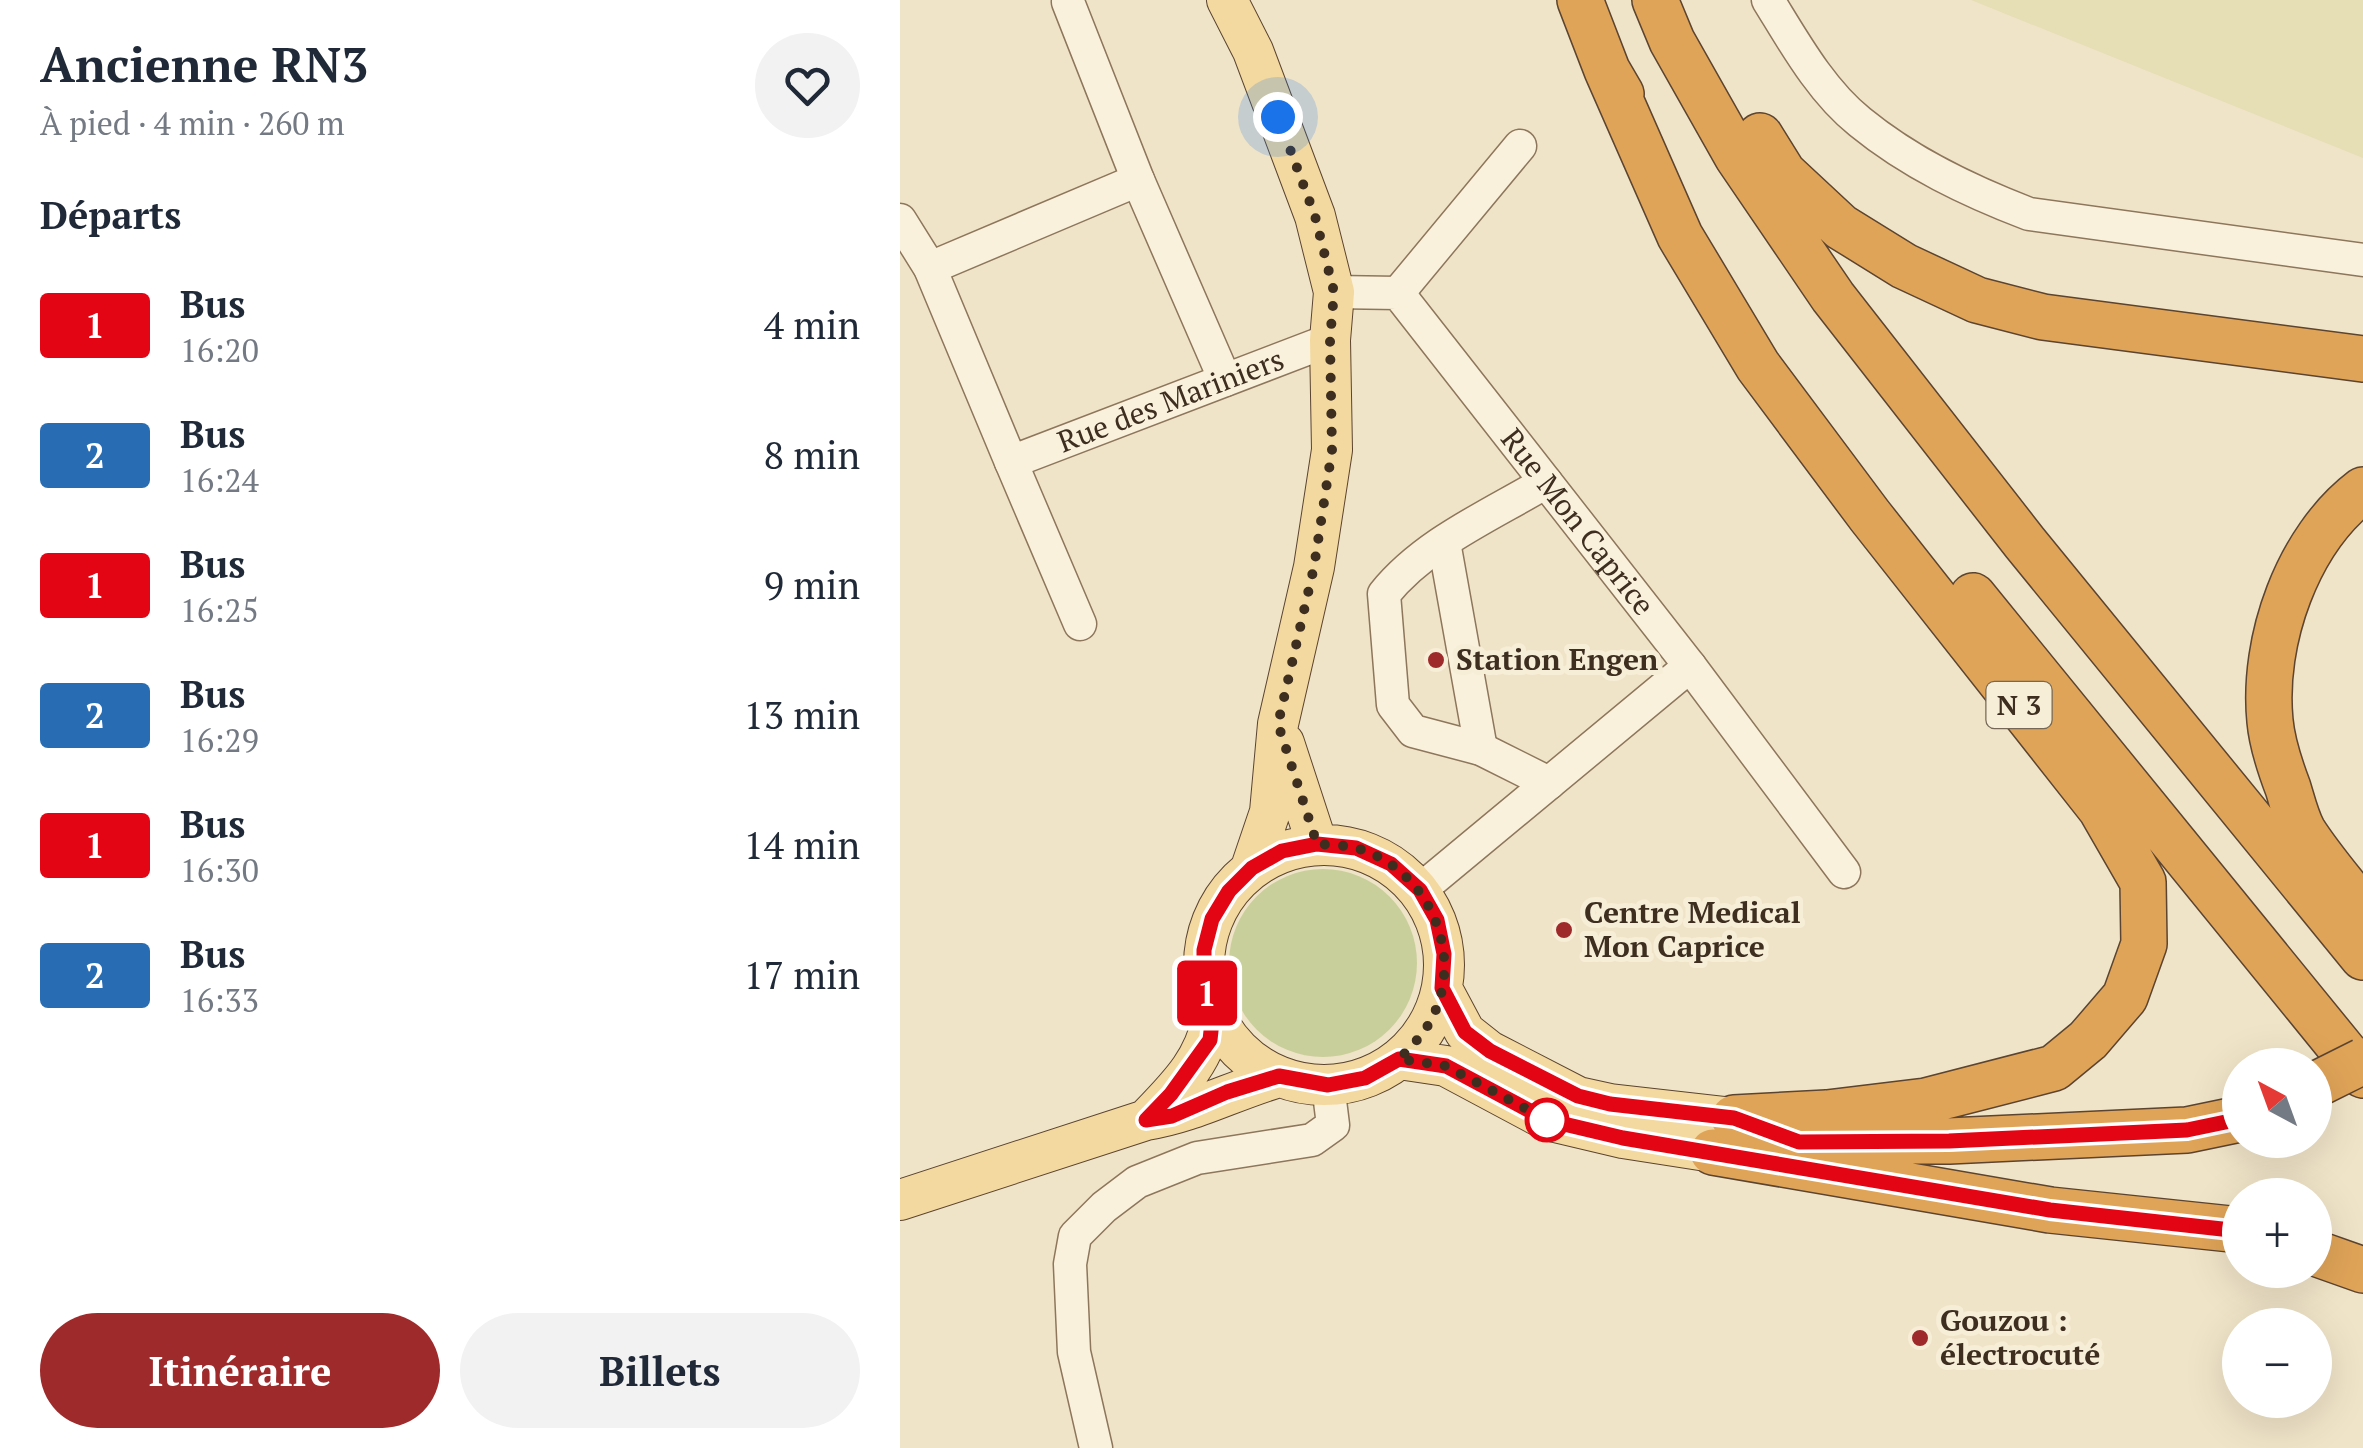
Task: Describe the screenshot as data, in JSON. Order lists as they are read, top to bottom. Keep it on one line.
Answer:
{"streets":{"highway":["N 3"],"street":["Rue des Mariniers","Rue Mon Caprice"]},"places":["Station Engen","Centre Medical Mon Caprice","Gouzou : électrocuté"],"lines":["bus line 1"],"north":"top left","page":{"heading":[["Ancienne RN3","À pied · 4 min · 260 m"],"Départs"],"on_map":"1","list":[{"mark":"1","name":"Bus","note":"16:20","value":"4 min"},{"mark":"2","name":"Bus","note":"16:24","value":"8 min"},{"mark":"1","name":"Bus","note":"16:25","value":"9 min"},{"mark":"2","name":"Bus","note":"16:29","value":"13 min"},{"mark":"1","name":"Bus","note":"16:30","value":"14 min"},{"mark":"2","name":"Bus","note":"16:33","value":"17 min"}],"map_buttons":["+","−"],"buttons":["Itinéraire","Billets"]}}
